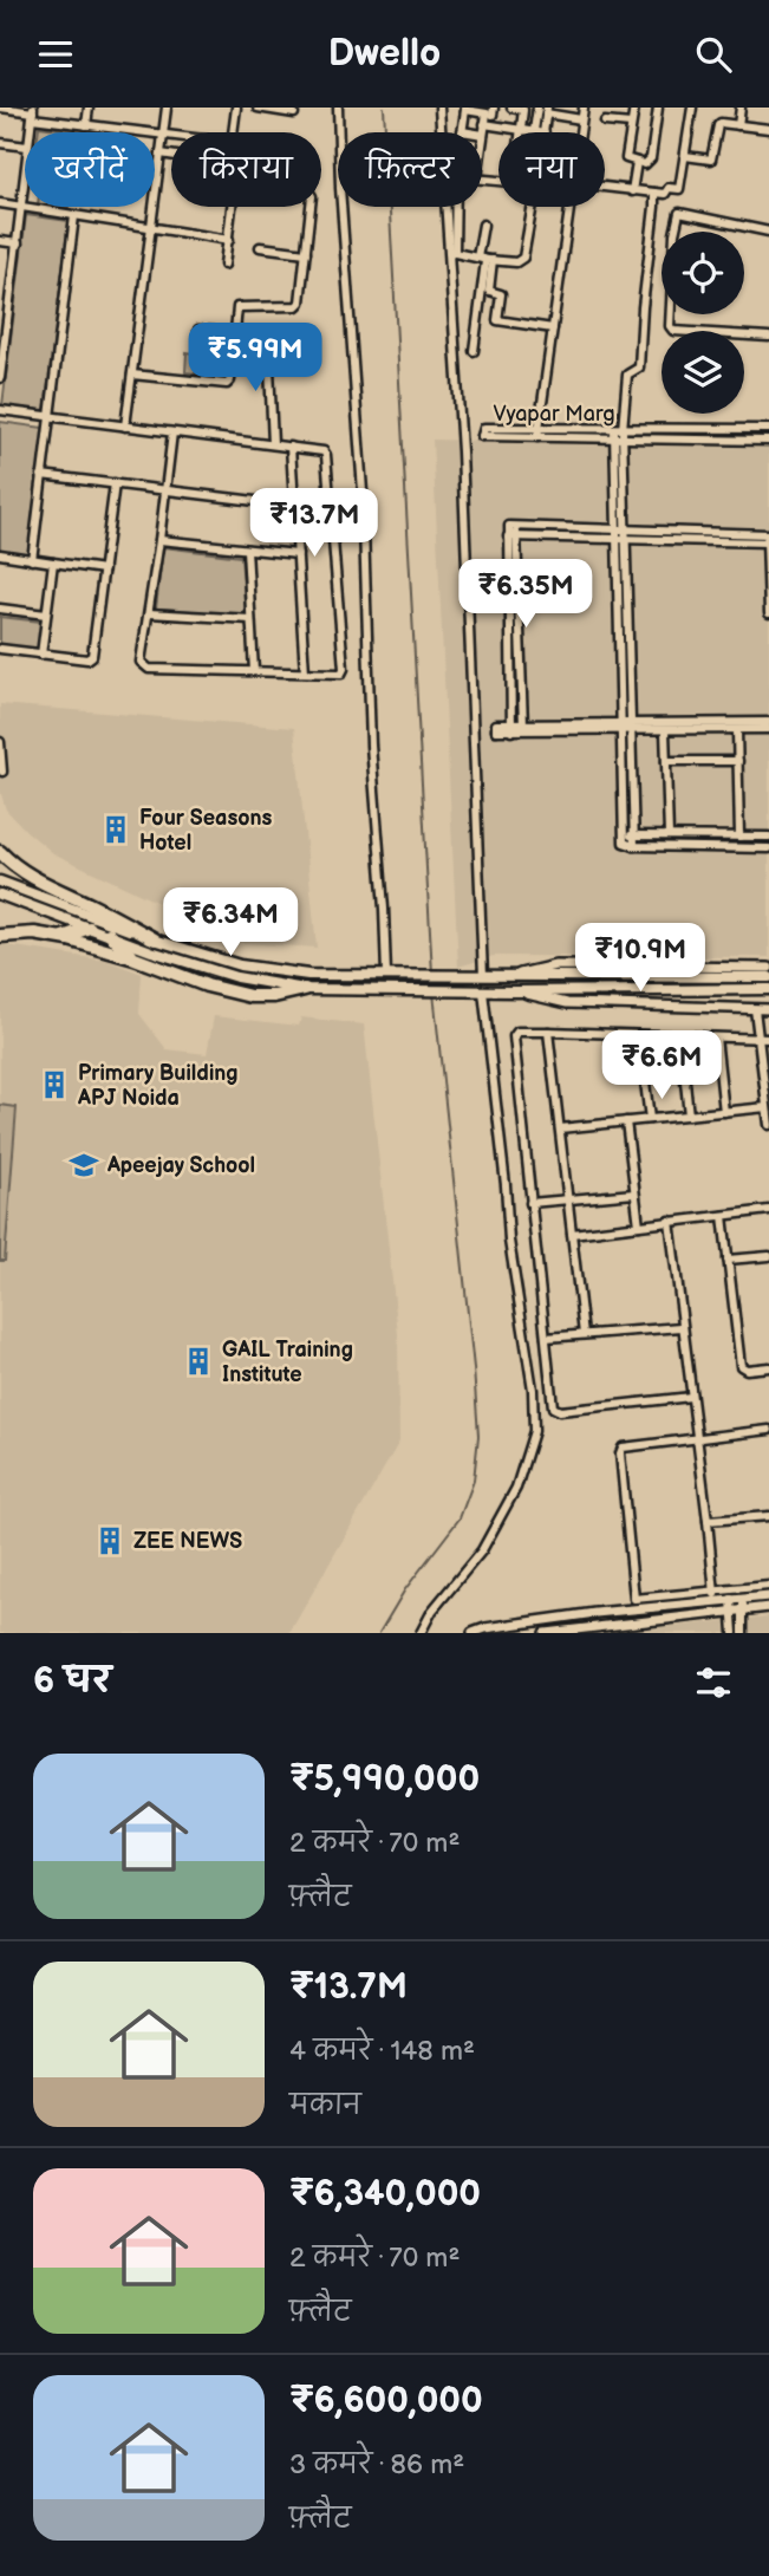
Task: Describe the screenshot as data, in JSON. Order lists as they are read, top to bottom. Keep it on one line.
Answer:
{"streets":{"street":["Vyapar Marg"]},"places":{"building":["Four Seasons Hotel","Primary Building APJ Noida","GAIL Training Institute","ZEE NEWS"],"school or university":["Apeejay School"]},"page":{"header":"Dwello","chip":["खरीदें","किराया","फ़िल्टर","नया"],"price":["₹5.99M","₹13.7M","₹6.35M","₹6.34M","₹10.9M","₹6.6M"],"heading":"6 घर","list":[{"name":"₹5,990,000","note":"2 कमरे · 70 m² · फ़्लैट"},{"name":"₹13.7M","note":"4 कमरे · 148 m² · मकान"},{"name":"₹6,340,000","note":"2 कमरे · 70 m² · फ़्लैट"},{"name":"₹6,600,000","note":"3 कमरे · 86 m² · फ़्लैट"}]}}
